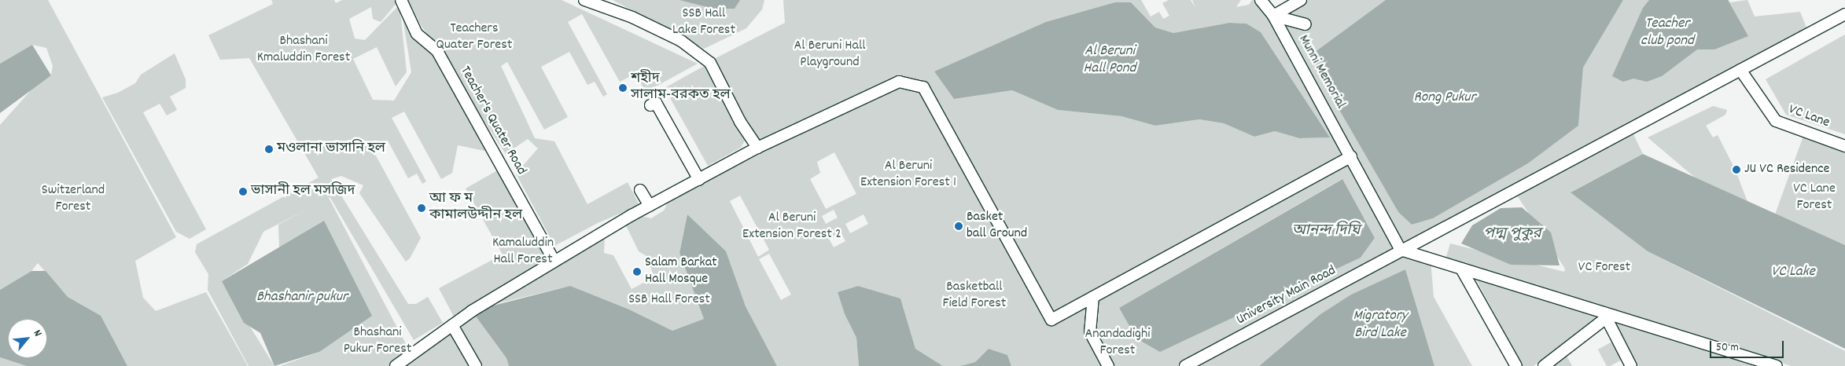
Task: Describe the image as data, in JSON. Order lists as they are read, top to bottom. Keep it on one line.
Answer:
{"streets":{"street":["Munni Memorial","VC Lane","Teacher's Quater Road","University Main Road"]},"crossings":[["Munni Memorial","University Main Road"],["VC Lane","University Main Road"]],"water":["Teacher club pond","Al Beruni Hall Pond","Rong Pukur","আনন্দ দিঘি","পদ্ম পুকুর","VC Lake","Bhashanir pukur","Migratory Bird Lake"],"parks":["SSB Hall Lake Forest","Teachers Quater Forest","Bhashani Kmaluddin Forest","Al Beruni Hall Playground","Al Beruni Extension Forest 1","VC Lane Forest","Switzerland Forest","Al Beruni Extension Forest 2","Kamaluddin Hall Forest","VC Forest","Basketball Field Forest","SSB Hall Forest","Bhashani Pukur Forest","Anandadighi Forest"],"places":["শহীদ সালাম-বরকত হল","মওলানা ভাসানি হল","JU VC Residence","ভাসানী হল মসজিদ","আ ফ ম কামালউদ্দীন হল","Basket ball Ground","Salam Barkat Hall Mosque"],"scale_bar":"50 m","north":"top right"}
